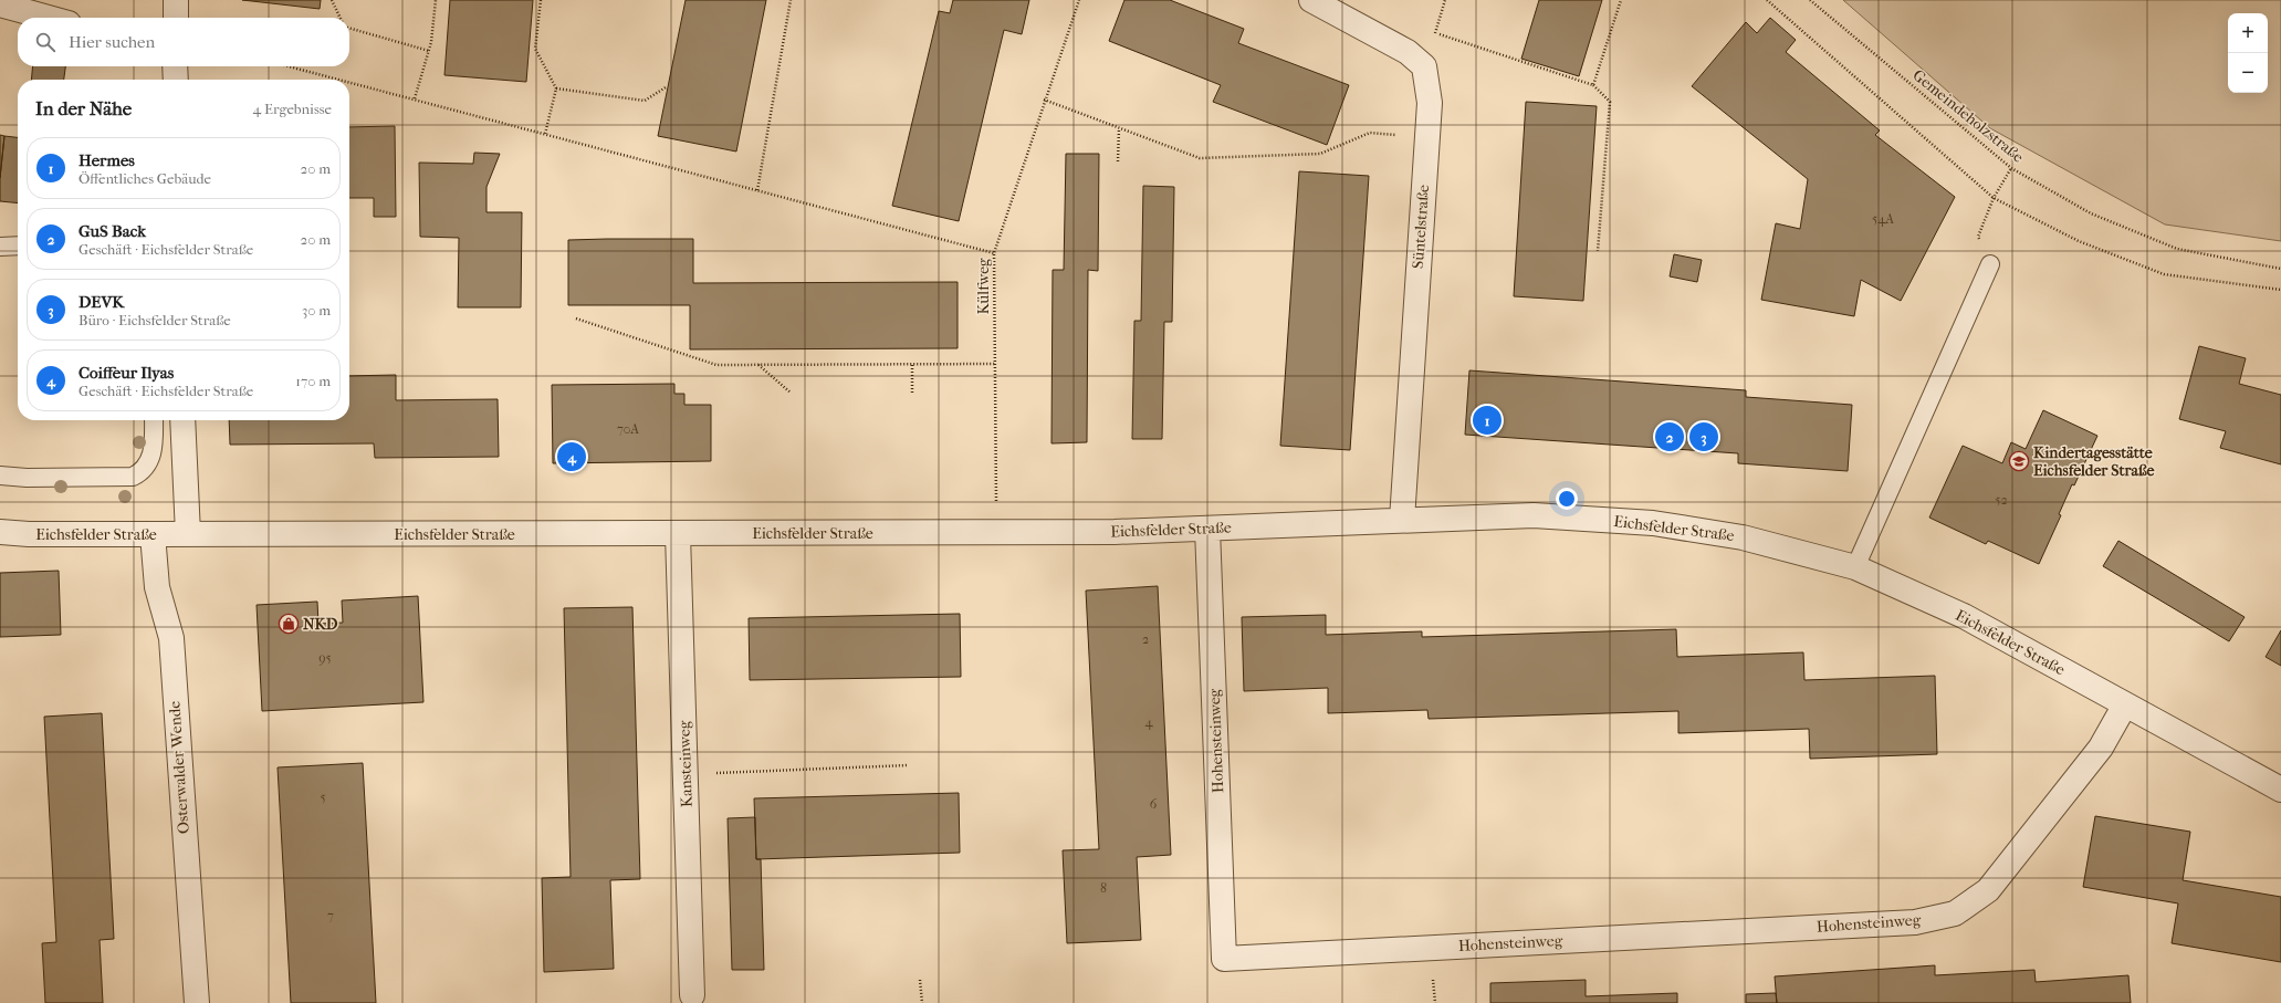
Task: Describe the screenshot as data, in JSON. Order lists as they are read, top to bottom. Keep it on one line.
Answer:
{"streets":{"street":["Süntelstraße","Eichsfelder Straße","Hohensteinweg","Kansteinweg","Osterwalder Wende"],"path":["Gemeindeholzstraße","Külfweg"]},"crossings":[["Süntelstraße","Eichsfelder Straße"],["Külfweg","Eichsfelder Straße"],["Eichsfelder Straße","Hohensteinweg"],["Eichsfelder Straße","Kansteinweg"],["Eichsfelder Straße","Osterwalder Wende"]],"places":{"school or university":["Kindertagesstätte Eichsfelder Straße"],"shop":["NKD"]},"house_numbers":["54A","70A","52","2","95","4","5","6","8","7"],"page":{"map_buttons":["+","−"],"search":"Hier suchen","heading":["In der Nähe","4 Ergebnisse"],"list":[{"mark":"1","name":"Hermes","note":"Öffentliches Gebäude","value":"20 m"},{"mark":"2","name":"GuS Back","note":"Geschäft · Eichsfelder Straße","value":"20 m"},{"mark":"3","name":"DEVK","note":"Büro · Eichsfelder Straße","value":"30 m"},{"mark":"4","name":"Coiffeur Ilyas","note":"Geschäft · Eichsfelder Straße","value":"170 m"}],"pins":["1","2","3","4"]}}
